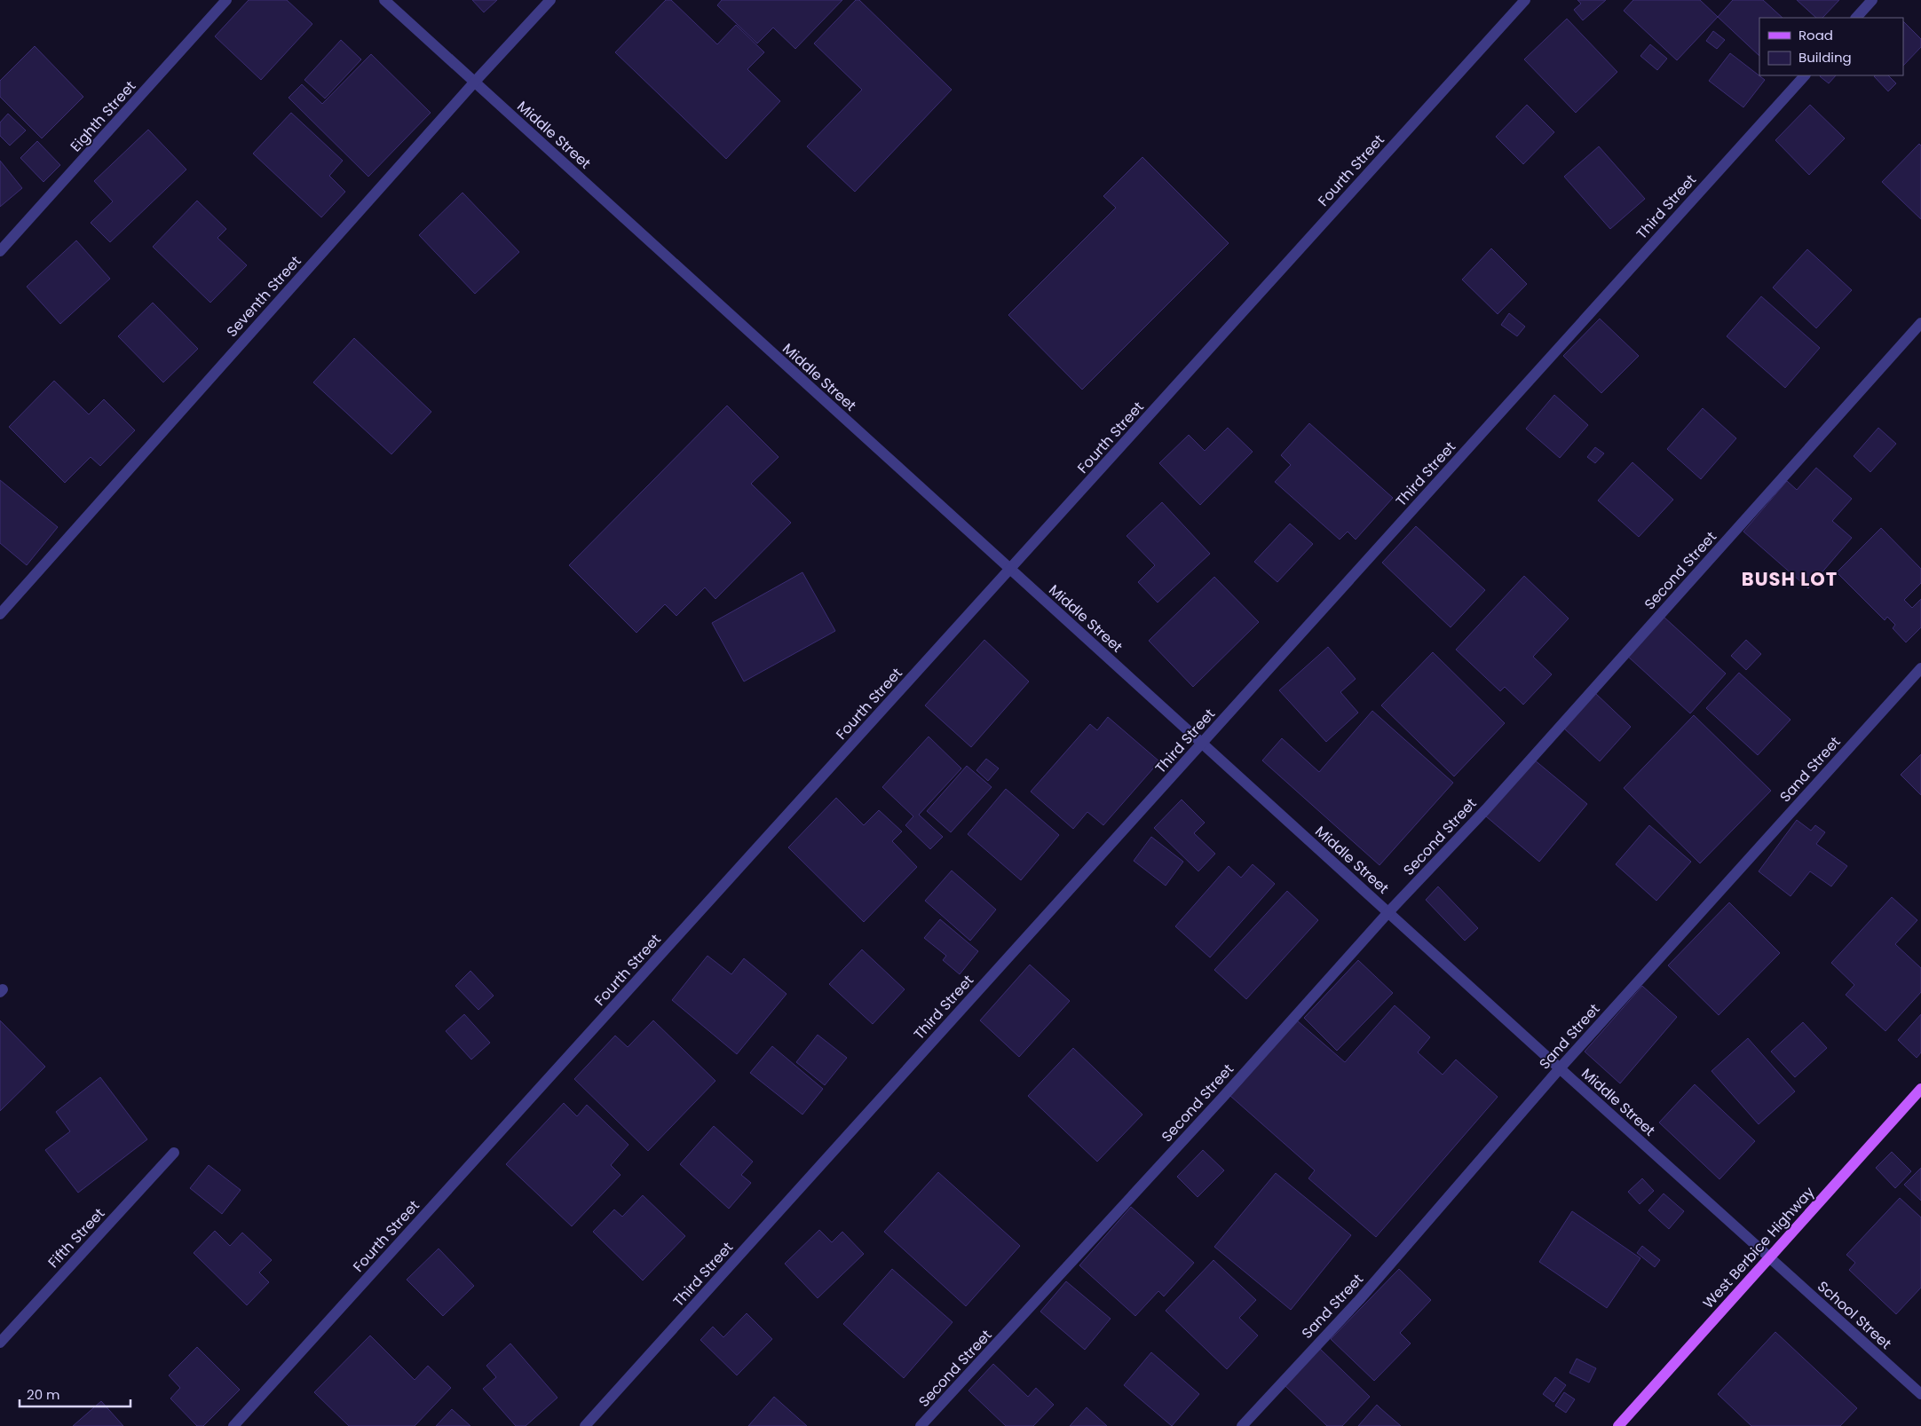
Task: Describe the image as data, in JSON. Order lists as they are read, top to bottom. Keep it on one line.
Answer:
{"streets":{"main road":["West Berbice Highway"],"street":["Eighth Street","Middle Street","Fourth Street","Third Street","Seventh Street","Second Street","Sand Street","Fifth Street","School Street"]},"crossings":[["Middle Street","Fourth Street"],["Middle Street","Third Street"],["Middle Street","Seventh Street"],["Middle Street","Second Street"],["Middle Street","Sand Street"],["Middle Street","West Berbice Highway"],["Middle Street","School Street"],["West Berbice Highway","School Street"]],"districts":["BUSH LOT"],"legend":["Road","Building"],"scale_bar":"20 m"}
